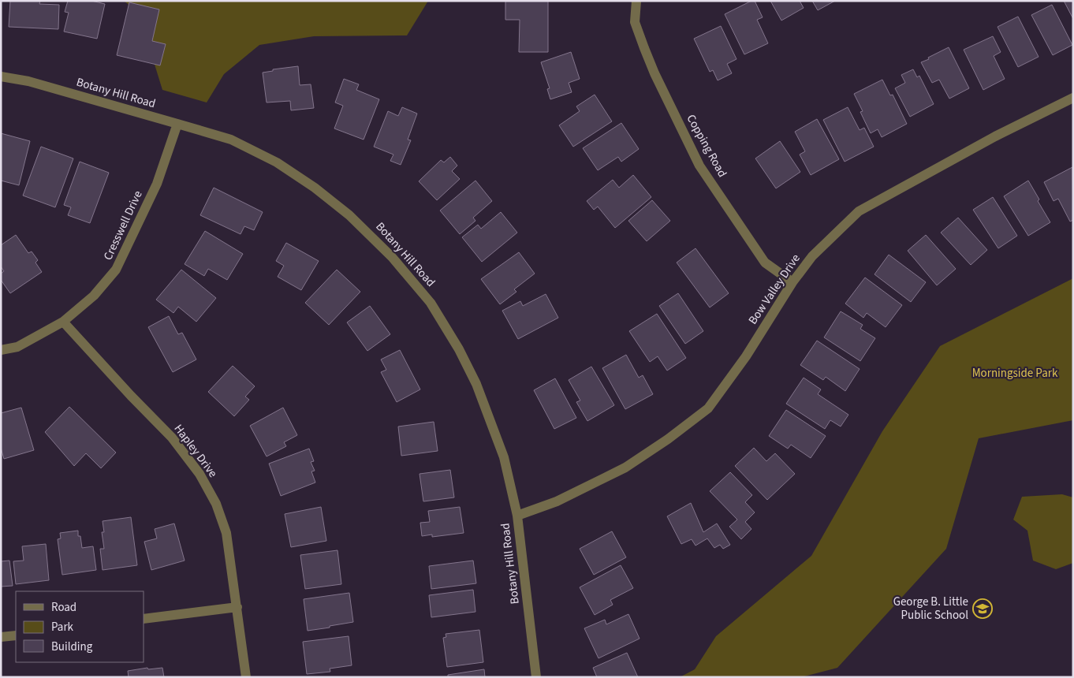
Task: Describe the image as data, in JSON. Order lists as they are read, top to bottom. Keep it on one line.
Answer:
{"streets":{"street":["Botany Hill Road","Copping Road","Cresswell Drive","Bow Valley Drive","Hapley Drive"]},"crossings":[["Botany Hill Road","Cresswell Drive"],["Botany Hill Road","Bow Valley Drive"],["Copping Road","Bow Valley Drive"],["Cresswell Drive","Hapley Drive"]],"parks":["Morningside Park"],"places":{"school or university":["George B. Little Public School"]},"legend":["Road","Park","Building"]}
